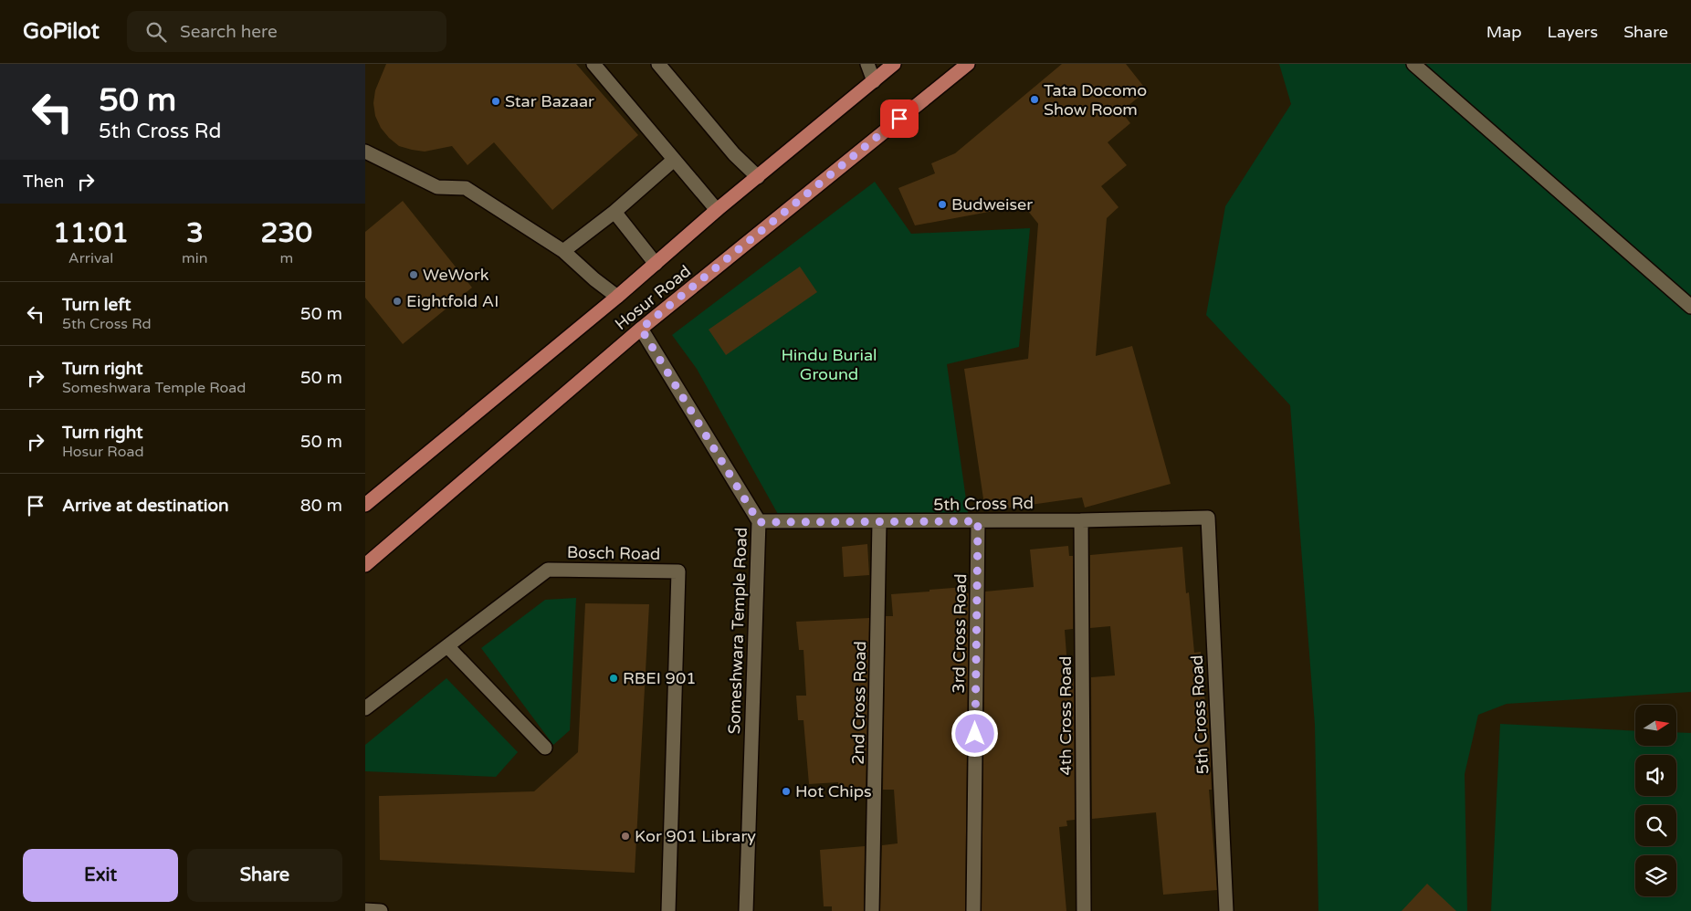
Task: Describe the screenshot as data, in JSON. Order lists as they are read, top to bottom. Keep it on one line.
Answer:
{"streets":{"main road":["Hosur Road"],"street":["5th Cross Rd","Bosch Road","Someshwara Temple Road","3rd Cross Road","2nd Cross Road","5th Cross Road","4th Cross Road"]},"crossings":[["Hosur Road","Someshwara Temple Road"],["5th Cross Rd","Someshwara Temple Road"],["5th Cross Rd","3rd Cross Road"],["5th Cross Rd","2nd Cross Road"],["5th Cross Rd","5th Cross Road"],["5th Cross Rd","4th Cross Road"]],"parks":["Hindu Burial Ground"],"places":["Tata Docomo Show Room","Star Bazaar","Budweiser","WeWork","Eightfold AI","RBEI 901","Hot Chips","Kor 901 Library"],"north":"right","page":{"header":"GoPilot","search":"Search here","nav":["Map","Layers","Share"],"turn":["50 m","5th Cross Rd"],"then":"Then","eta":["11:01","Arrival","3","min","230","m"],"list":[{"name":"Turn left","note":"5th Cross Rd","value":"50 m"},{"name":"Turn right","note":"Someshwara Temple Road","value":"50 m"},{"name":"Turn right","note":"Hosur Road","value":"50 m"},{"name":"Arrive at destination","value":"80 m"}],"buttons":["Exit","Share"]}}
